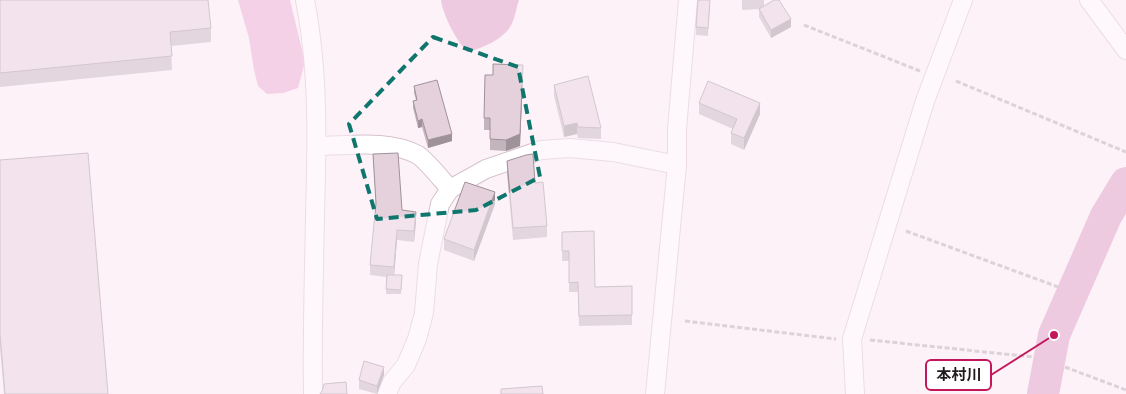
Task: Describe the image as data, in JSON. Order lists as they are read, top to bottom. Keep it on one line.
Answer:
{"places":["本村川"]}
